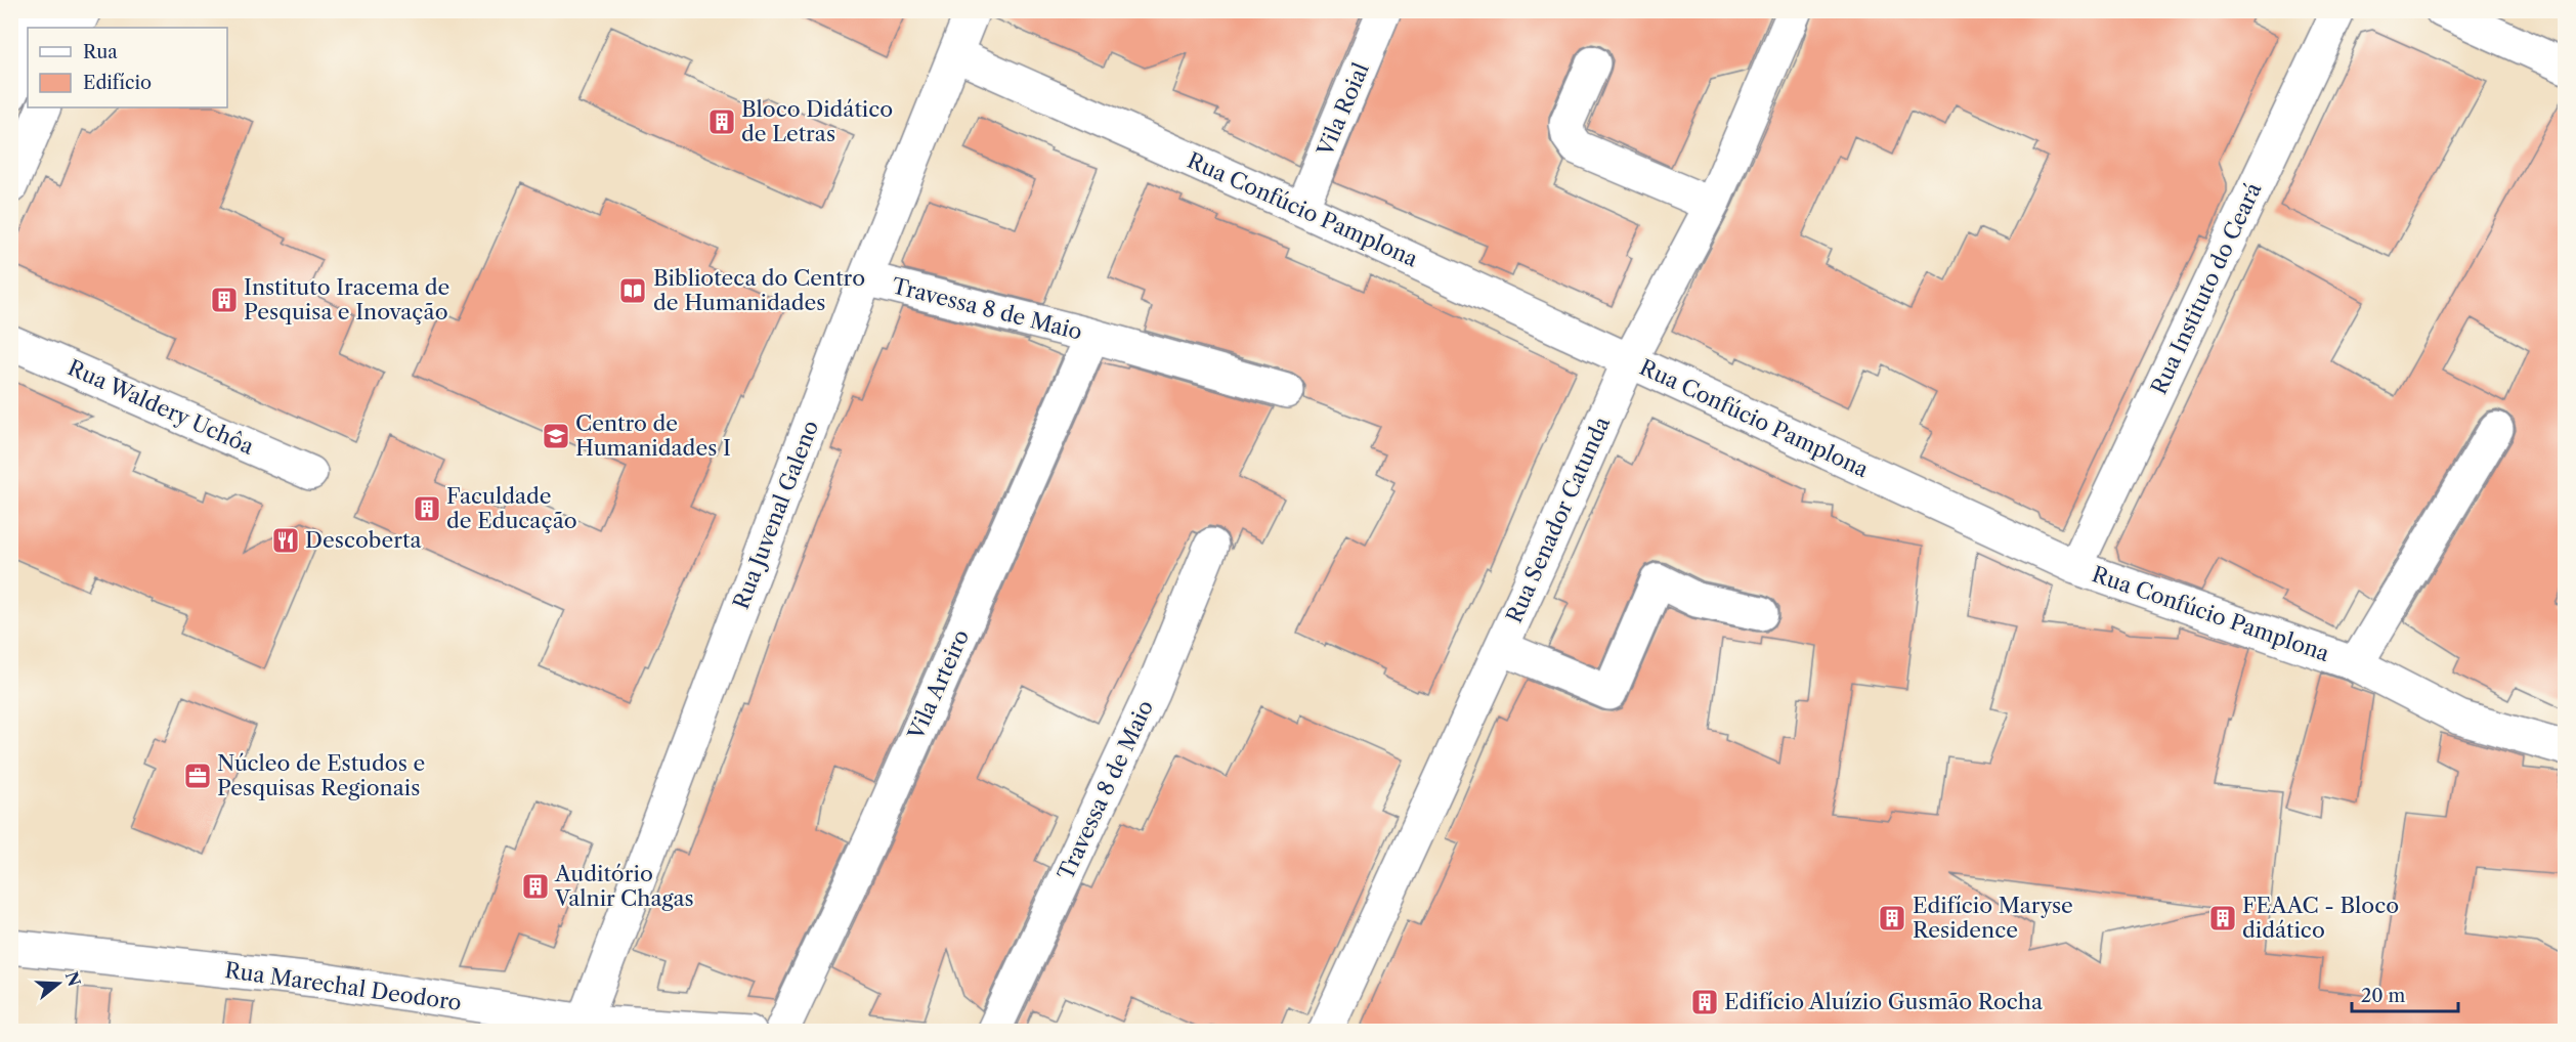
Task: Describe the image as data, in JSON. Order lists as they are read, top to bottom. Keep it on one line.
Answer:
{"streets":{"street":["Vila Roial","Rua Confúcio Pamplona","Rua Instituto do Ceará","Travessa 8 de Maio","Rua Waldery Uchôa","Rua Juvenal Galeno","Rua Senador Catunda","Vila Arteiro","Rua Marechal Deodoro"]},"crossings":[["Vila Roial","Rua Confúcio Pamplona"],["Rua Confúcio Pamplona","Rua Instituto do Ceará"],["Rua Confúcio Pamplona","Rua Juvenal Galeno"],["Rua Confúcio Pamplona","Rua Senador Catunda"],["Travessa 8 de Maio","Rua Juvenal Galeno"],["Travessa 8 de Maio","Vila Arteiro"],["Rua Juvenal Galeno","Rua Marechal Deodoro"]],"places":{"building":["Bloco Didático de Letras","Instituto Iracema de Pesquisa e Inovação","Faculdade de Educação","Auditório Valnir Chagas","Edifício Maryse Residence","FEAAC - Bloco didático","Edifício Aluízio Gusmão Rocha"],"library":["Biblioteca do Centro de Humanidades"],"school or university":["Centro de Humanidades I"],"restaurant":["Descoberta"],"office":["Núcleo de Estudos e Pesquisas Regionais"]},"legend":["Rua","Edifício"],"scale_bar":"20 m","north":"right"}
